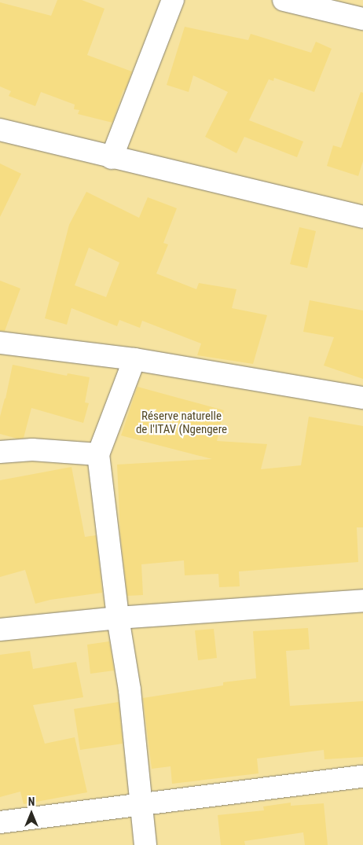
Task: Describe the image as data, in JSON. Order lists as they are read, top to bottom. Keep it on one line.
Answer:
{"parks":["Réserve naturelle de l'ITAV (Ngengere"],"north":"top"}
